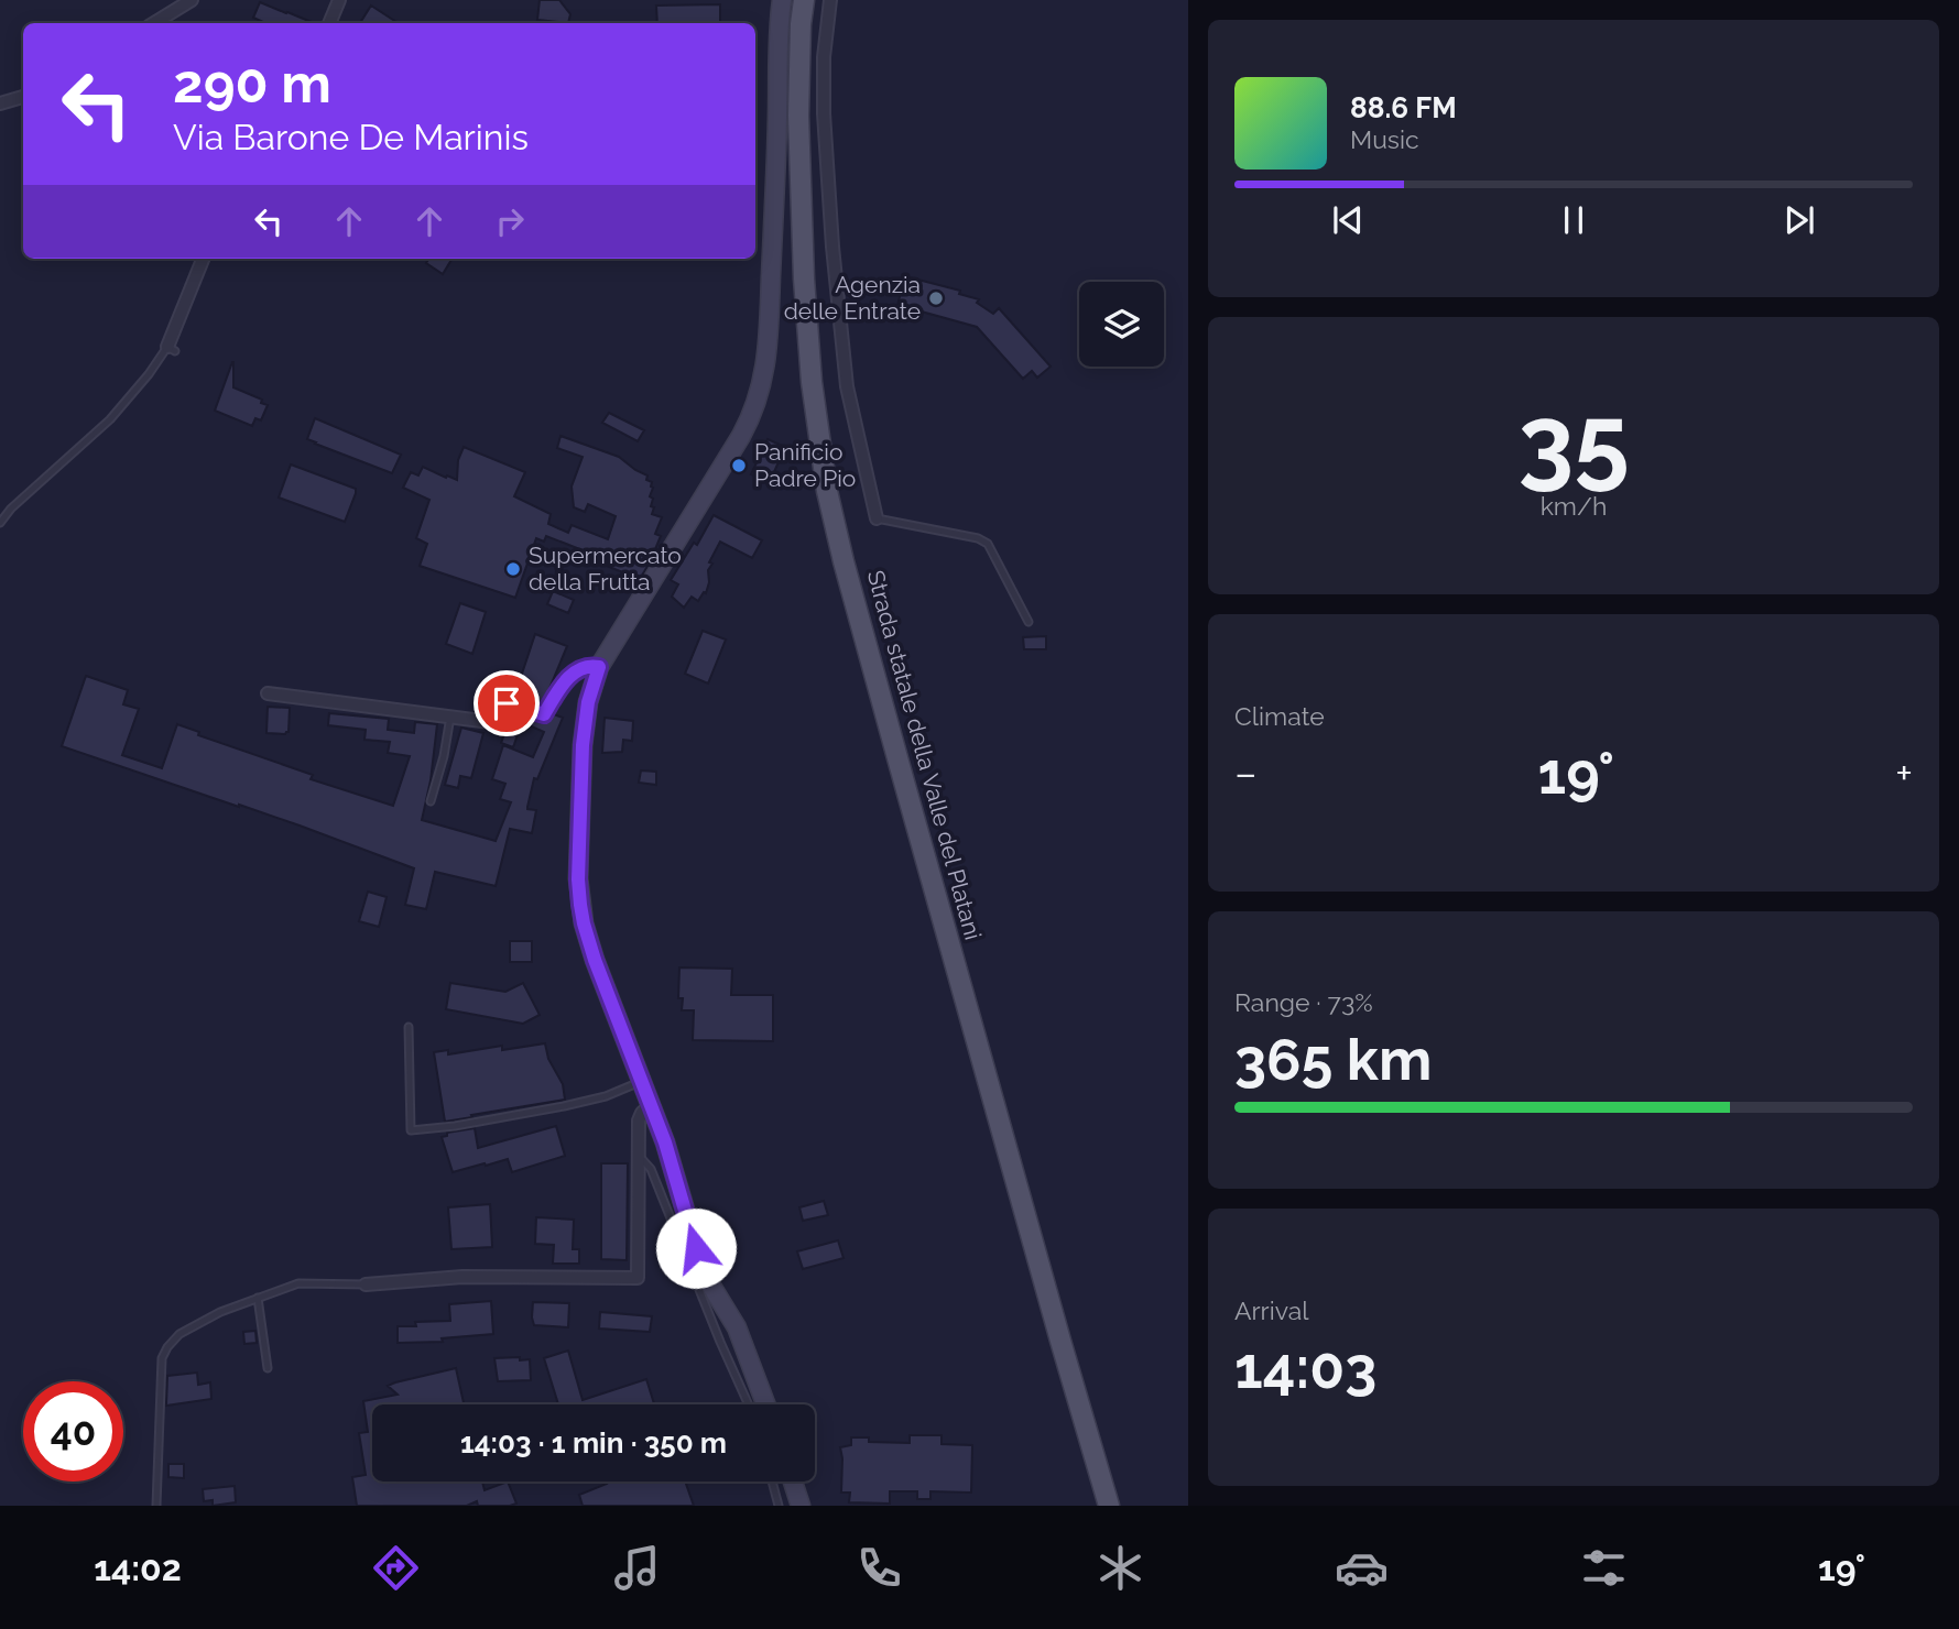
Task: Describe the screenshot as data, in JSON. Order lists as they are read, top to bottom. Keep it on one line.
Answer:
{"streets":{"main road":["Strada statale della Valle del Platani"]},"places":["Agenzia delle Entrate","Panificio Padre Pio","Supermercato della Frutta"],"page":{"turn":["290 m","Via Barone De Marinis"],"song":["88.6 FM","Music"],"tile":[["35","km/h"],"Climate",["Range · 73%","365 km"],["Arrival","14:03"]],"heat":["−","19°","+"],"limit":"40","trip":"14:03 · 1 min · 350 m","tabs":["14:02","19°"]}}
